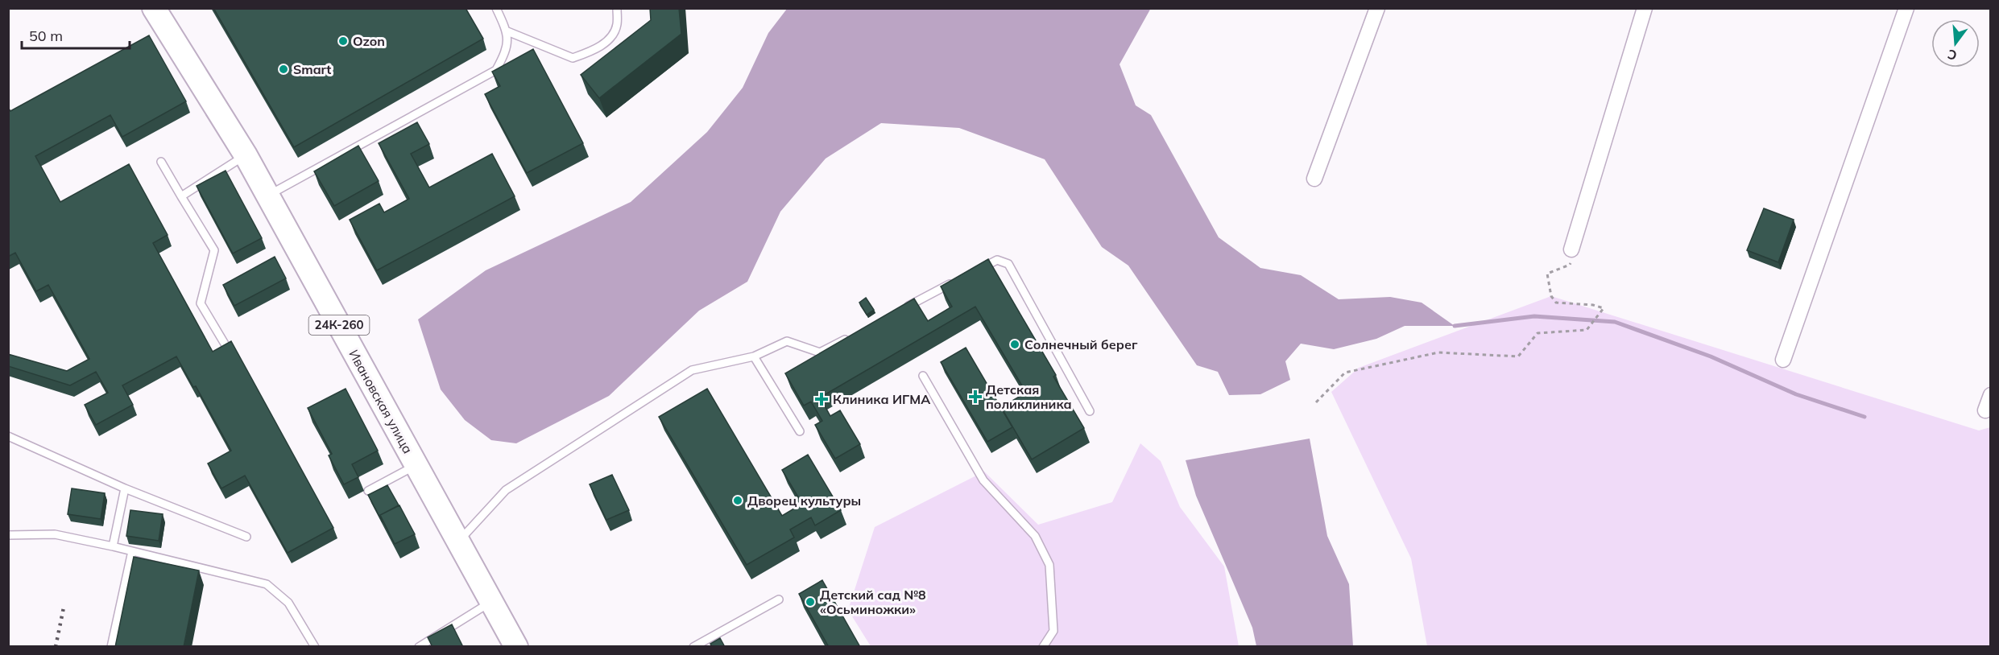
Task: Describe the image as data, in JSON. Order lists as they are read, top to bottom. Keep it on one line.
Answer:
{"streets":{"main road":["24К-260","Ивановская улица"]},"places":{"other":["Ozon","Smart","Солнечный берег","Дворец культуры","Детский сад №8 «Осьминожки»"],"health":["Детская поликлиника","Клиника ИГМА"]},"scale_bar":"50 m","north":"bottom"}
